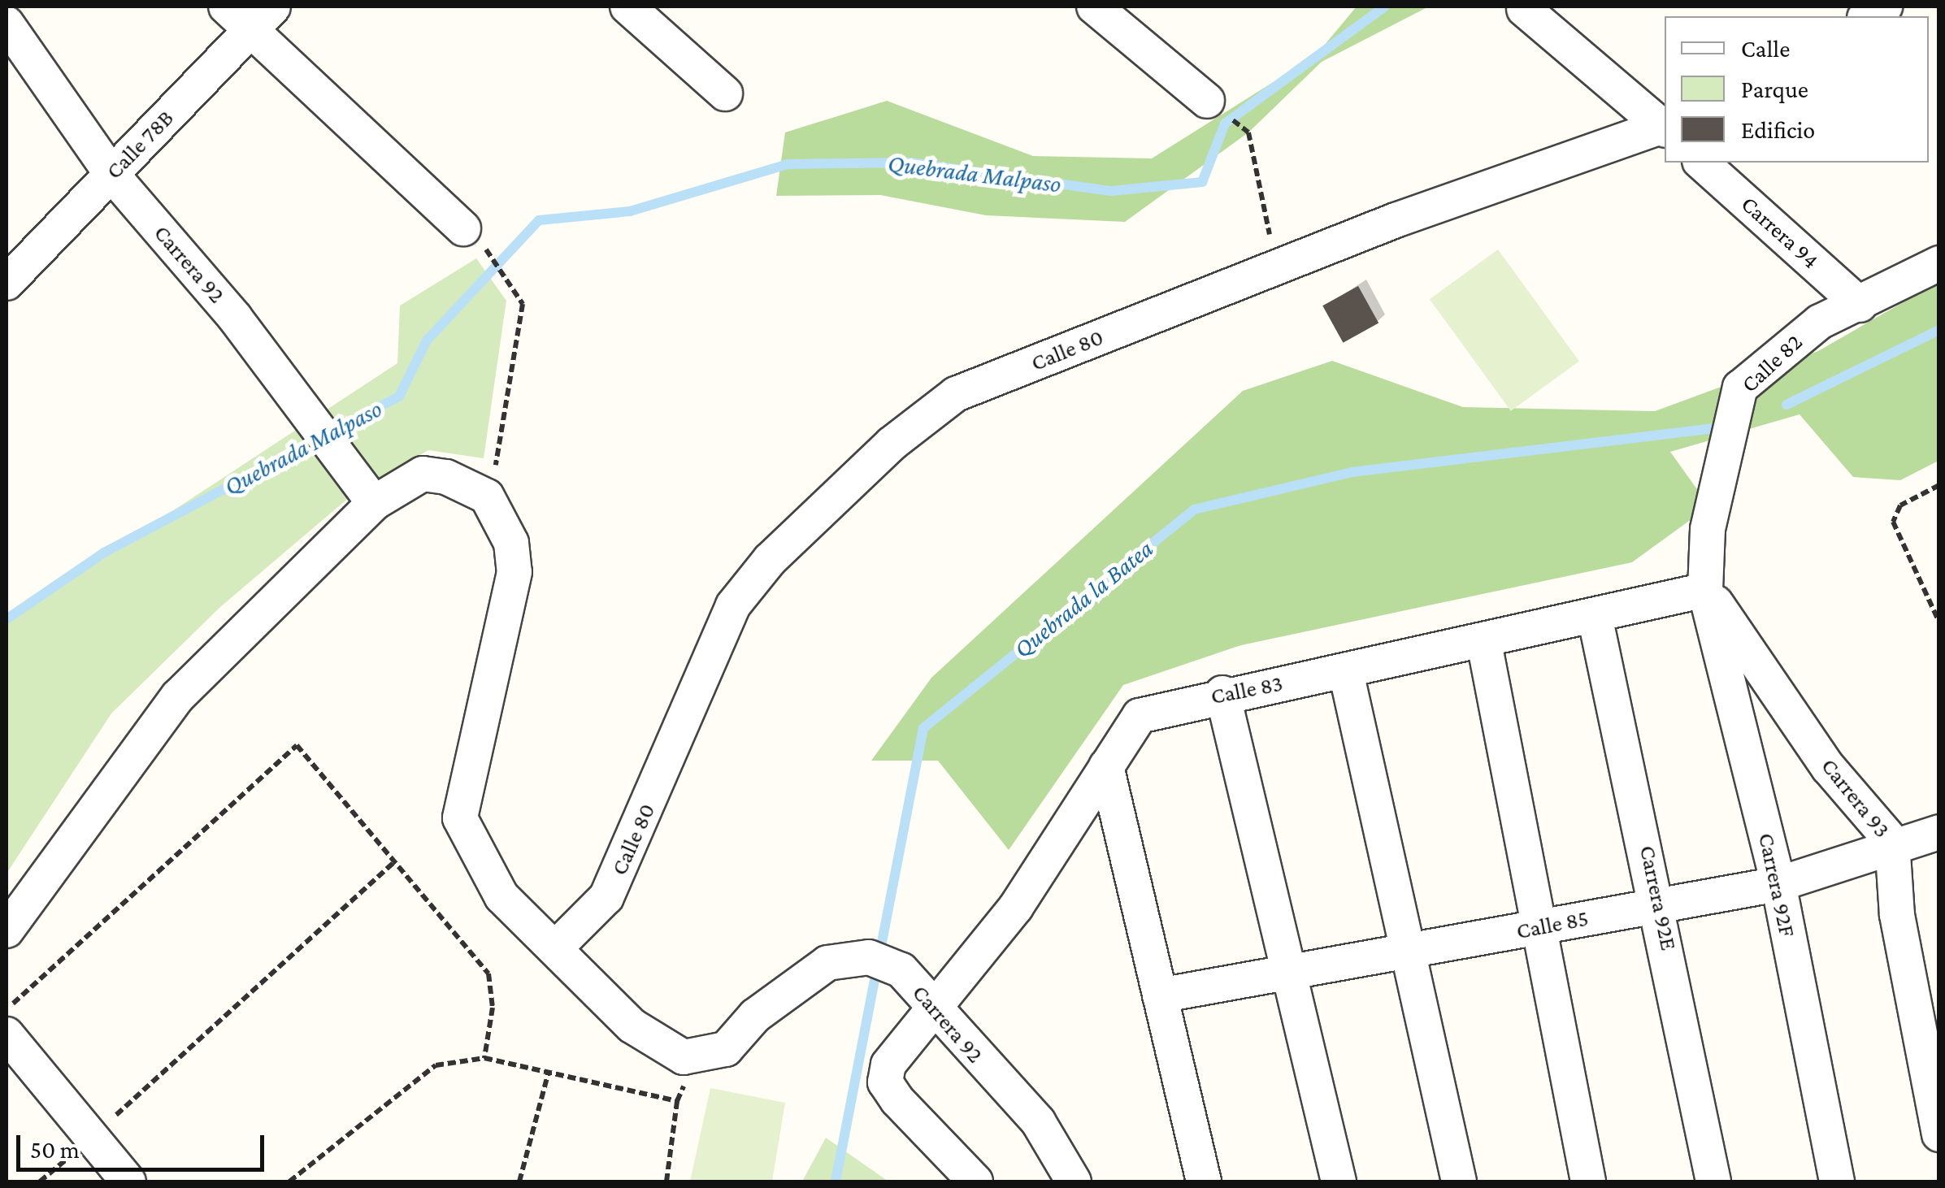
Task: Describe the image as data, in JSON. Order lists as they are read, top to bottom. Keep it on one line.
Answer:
{"streets":{"street":["Calle 78B","Carrera 94","Carrera 92","Calle 80","Calle 82","Calle 83","Carrera 93","Carrera 92F","Carrera 92E","Calle 85"]},"crossings":[["Calle 78B","Carrera 92"],["Carrera 94","Calle 82"],["Carrera 92","Calle 83"],["Calle 82","Calle 83"],["Calle 82","Carrera 93"],["Calle 82","Carrera 92F"],["Calle 83","Carrera 93"],["Calle 83","Carrera 92F"],["Calle 83","Carrera 92E"],["Carrera 93","Carrera 92F"],["Carrera 93","Calle 85"],["Carrera 92F","Calle 85"],["Carrera 92E","Calle 85"]],"water":["Quebrada Malpaso","Quebrada la Batea"],"legend":["Calle","Parque","Edificio"],"scale_bar":"50 m"}
